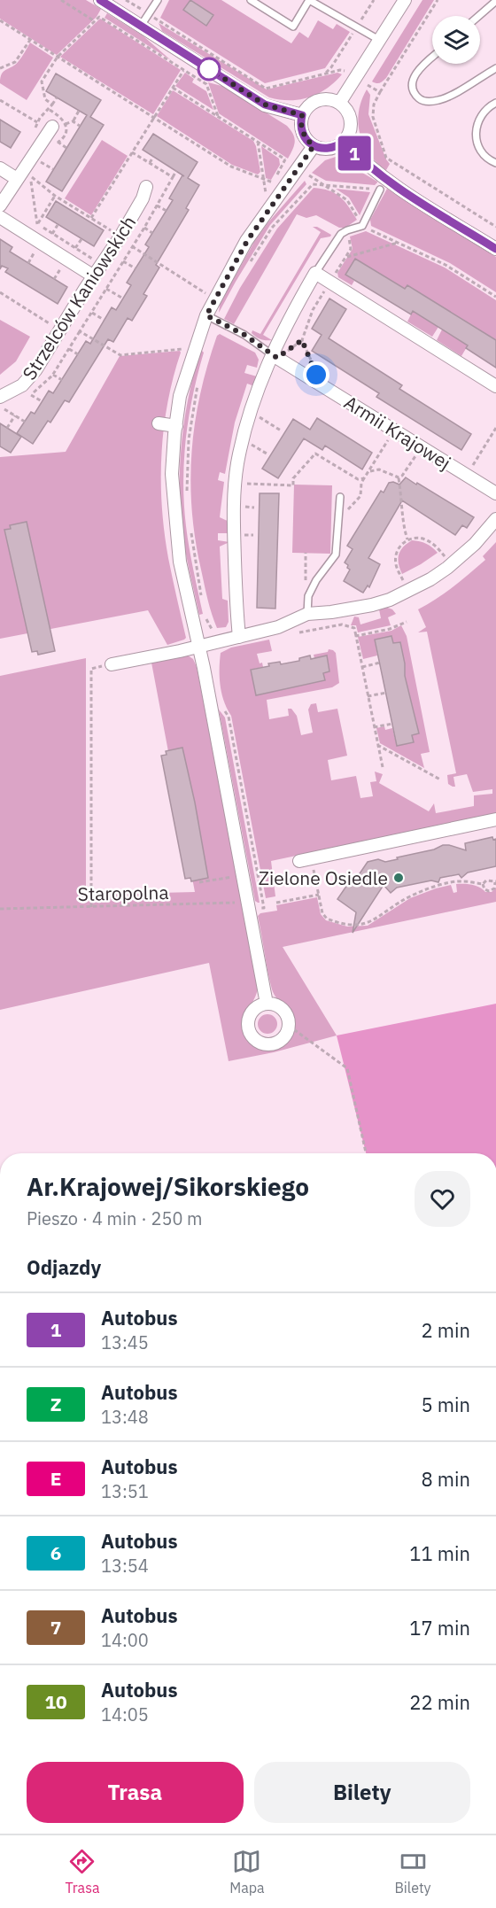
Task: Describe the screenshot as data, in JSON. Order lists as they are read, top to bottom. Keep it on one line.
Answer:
{"streets":{"street":["Strzelców Kaniowskich","Armii Krajowej"],"path":["Staropolna"]},"places":["Zielone Osiedle"],"lines":["bus line 1"],"page":{"on_map":"1","heading":[["Ar.Krajowej/Sikorskiego","Pieszo · 4 min · 250 m"],"Odjazdy"],"list":[{"mark":"1","name":"Autobus","note":"13:45","value":"2 min"},{"mark":"Z","name":"Autobus","note":"13:48","value":"5 min"},{"mark":"E","name":"Autobus","note":"13:51","value":"8 min"},{"mark":"6","name":"Autobus","note":"13:54","value":"11 min"},{"mark":"7","name":"Autobus","note":"14:00","value":"17 min"},{"mark":"10","name":"Autobus","note":"14:05","value":"22 min"}],"buttons":["Trasa","Bilety"],"tabs":["Trasa","Mapa","Bilety"]}}
